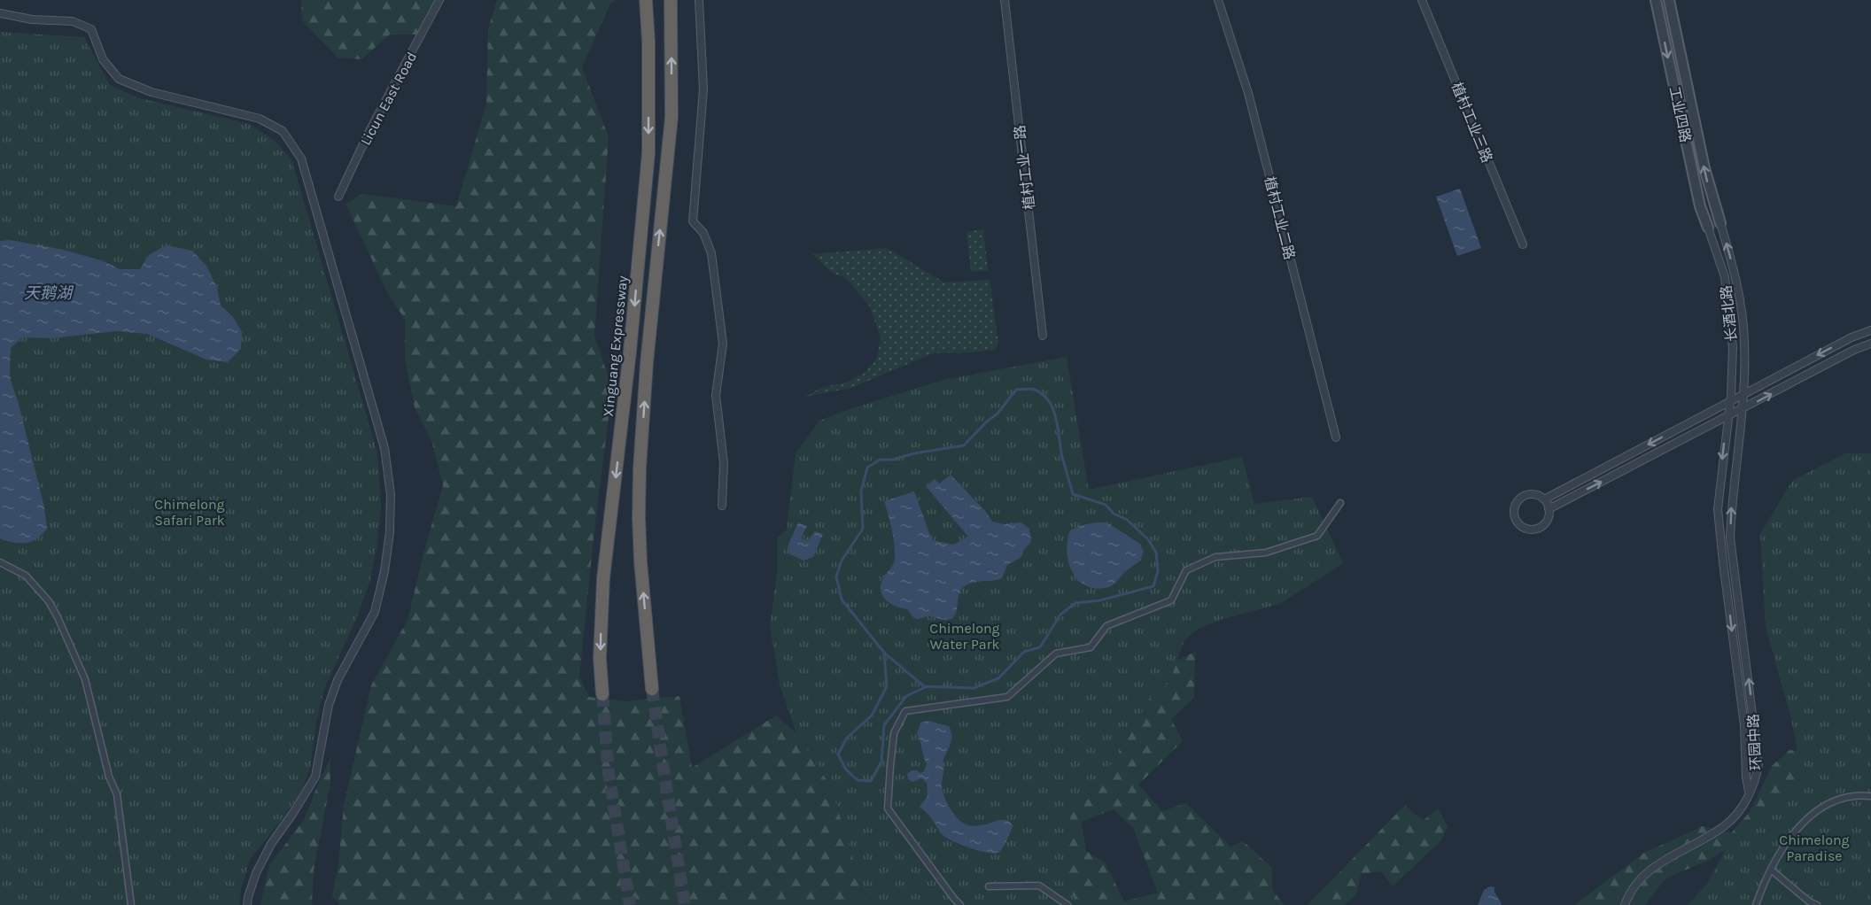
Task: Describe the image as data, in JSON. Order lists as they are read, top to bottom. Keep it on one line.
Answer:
{"streets":{"highway":["Xinguang Expressway"],"street":["Licun East Road","工业四路","植村工业三路","植村工业一路","植村工业二路","长酒北路","环园中路"]},"crossings":[["工业四路","长酒北路"],["长酒北路","环园中路"]],"water":["天鹅湖"],"parks":["Chimelong Safari Park","Chimelong Water Park","Chimelong Paradise"]}
